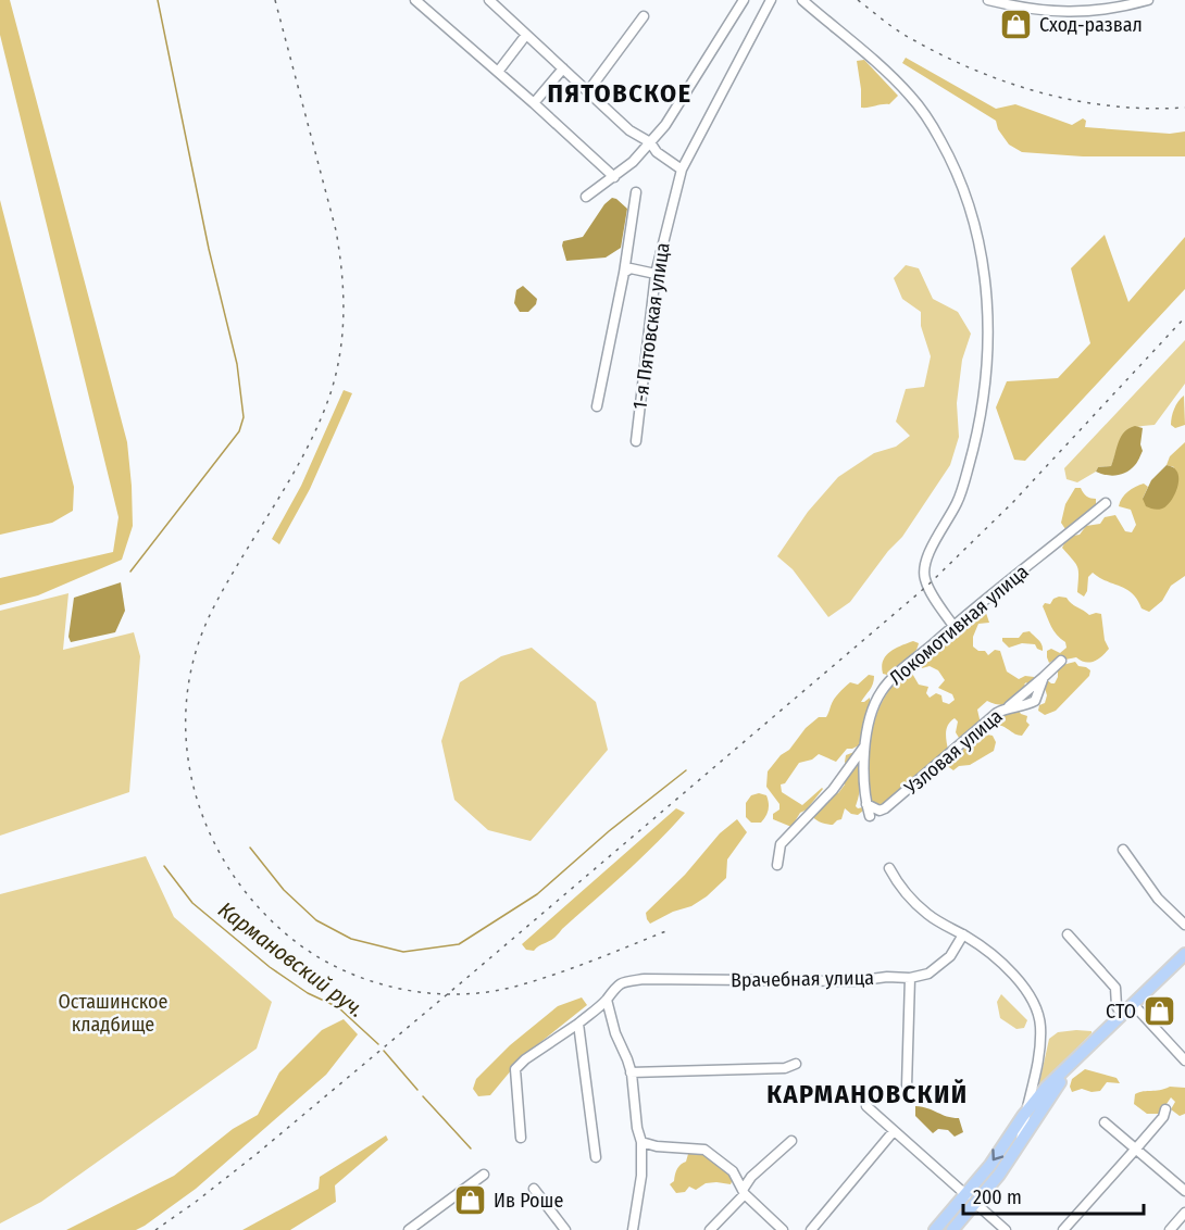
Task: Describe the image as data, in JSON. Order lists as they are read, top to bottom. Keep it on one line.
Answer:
{"streets":{"street":["1-я Пятовская улица","Локомотивная улица","Узловая улица","Врачебная улица"]},"crossings":[["Локомотивная улица","Узловая улица"]],"districts":["ПЯТОВСКОЕ","КАРМАНОВСКИЙ"],"water":["Кармановский руч."],"parks":["Осташинское кладбище"],"places":{"shop":["Сход-развал","СТО","Ив Роше"]},"scale_bar":"200 m"}
